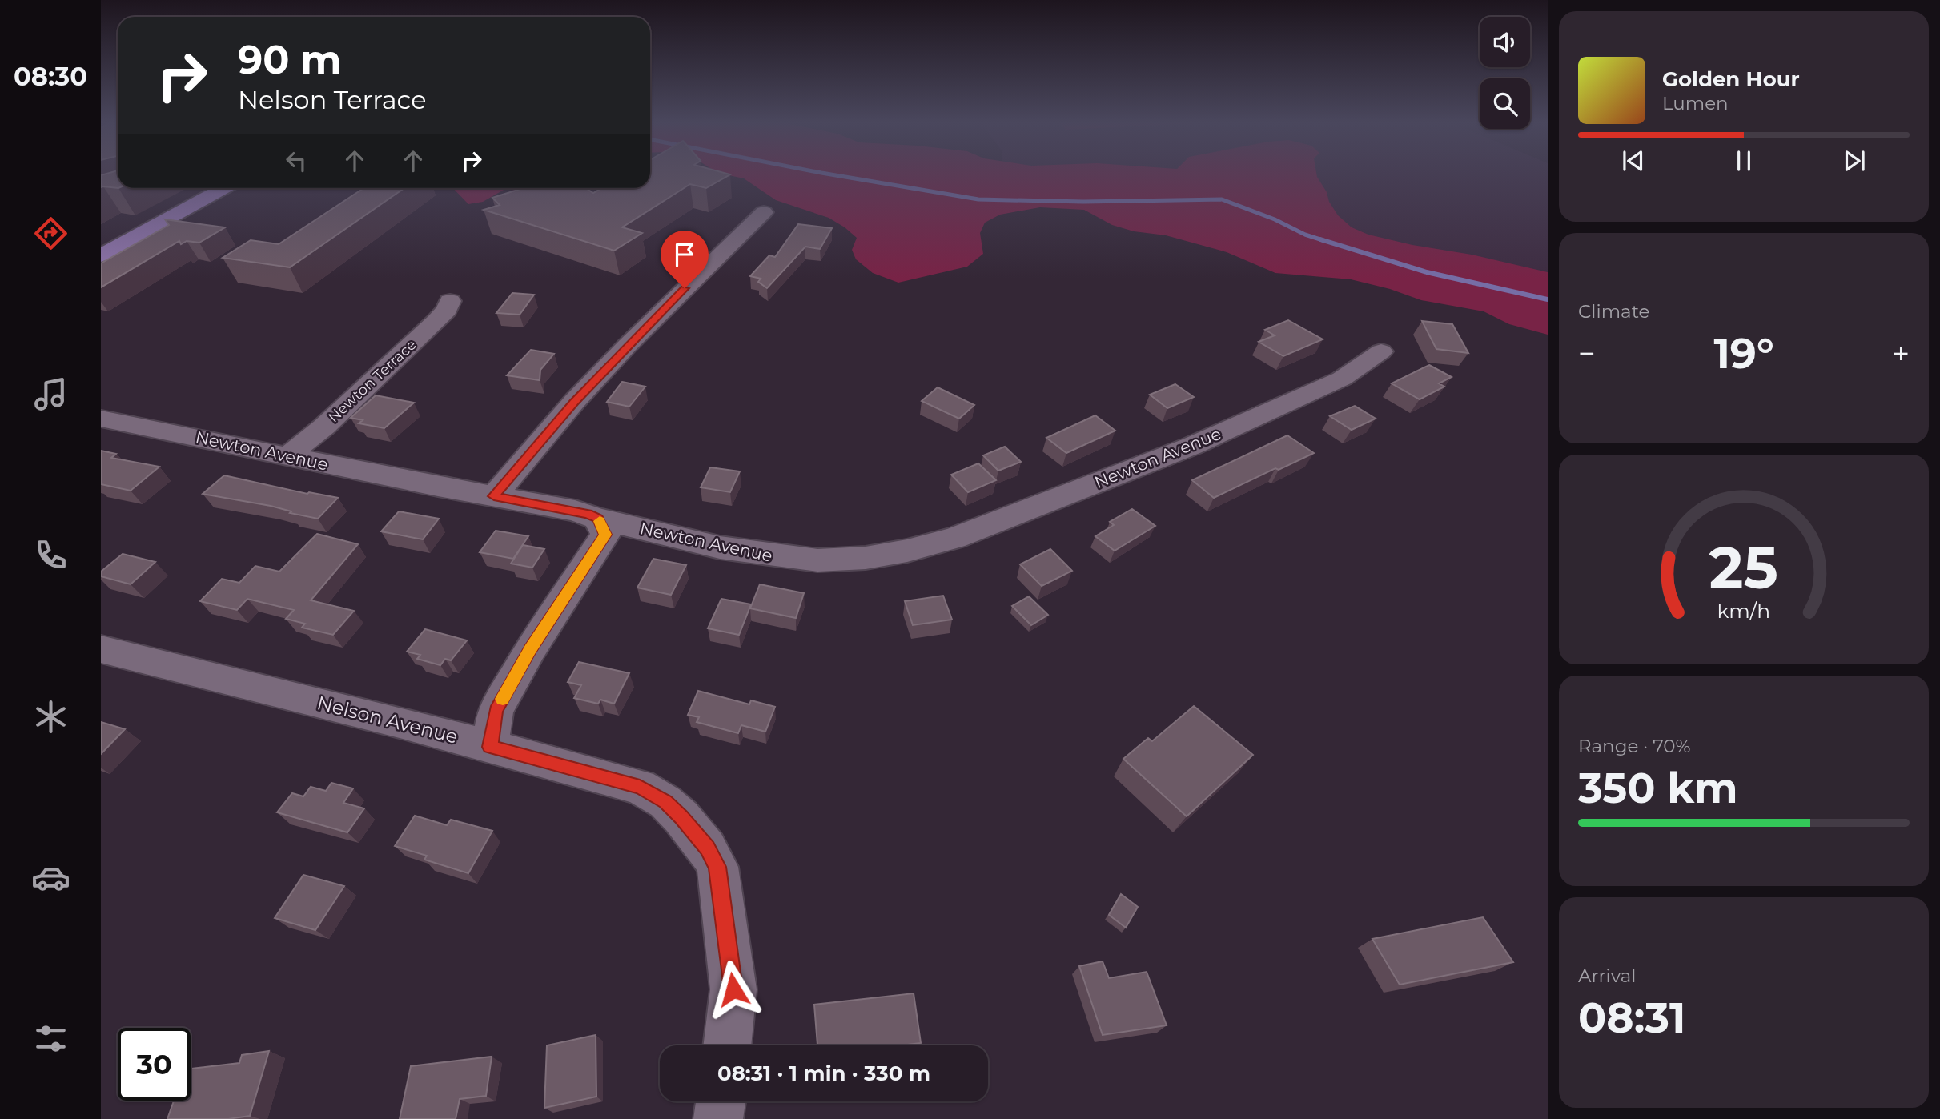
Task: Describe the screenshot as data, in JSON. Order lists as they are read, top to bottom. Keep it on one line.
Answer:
{"streets":{"street":["Newton Terrace","Newton Avenue","Nelson Avenue"]},"crossings":[["Newton Terrace","Newton Avenue"]],"page":{"tabs":"08:30","turn":["90 m","Nelson Terrace"],"song":["Golden Hour","Lumen"],"tile":["Climate",["Range · 70%","350 km"],["Arrival","08:31"]],"heat":["−","19°","+"],"limit":"30","trip":"08:31 · 1 min · 330 m","gauge":["25","km/h"]}}
